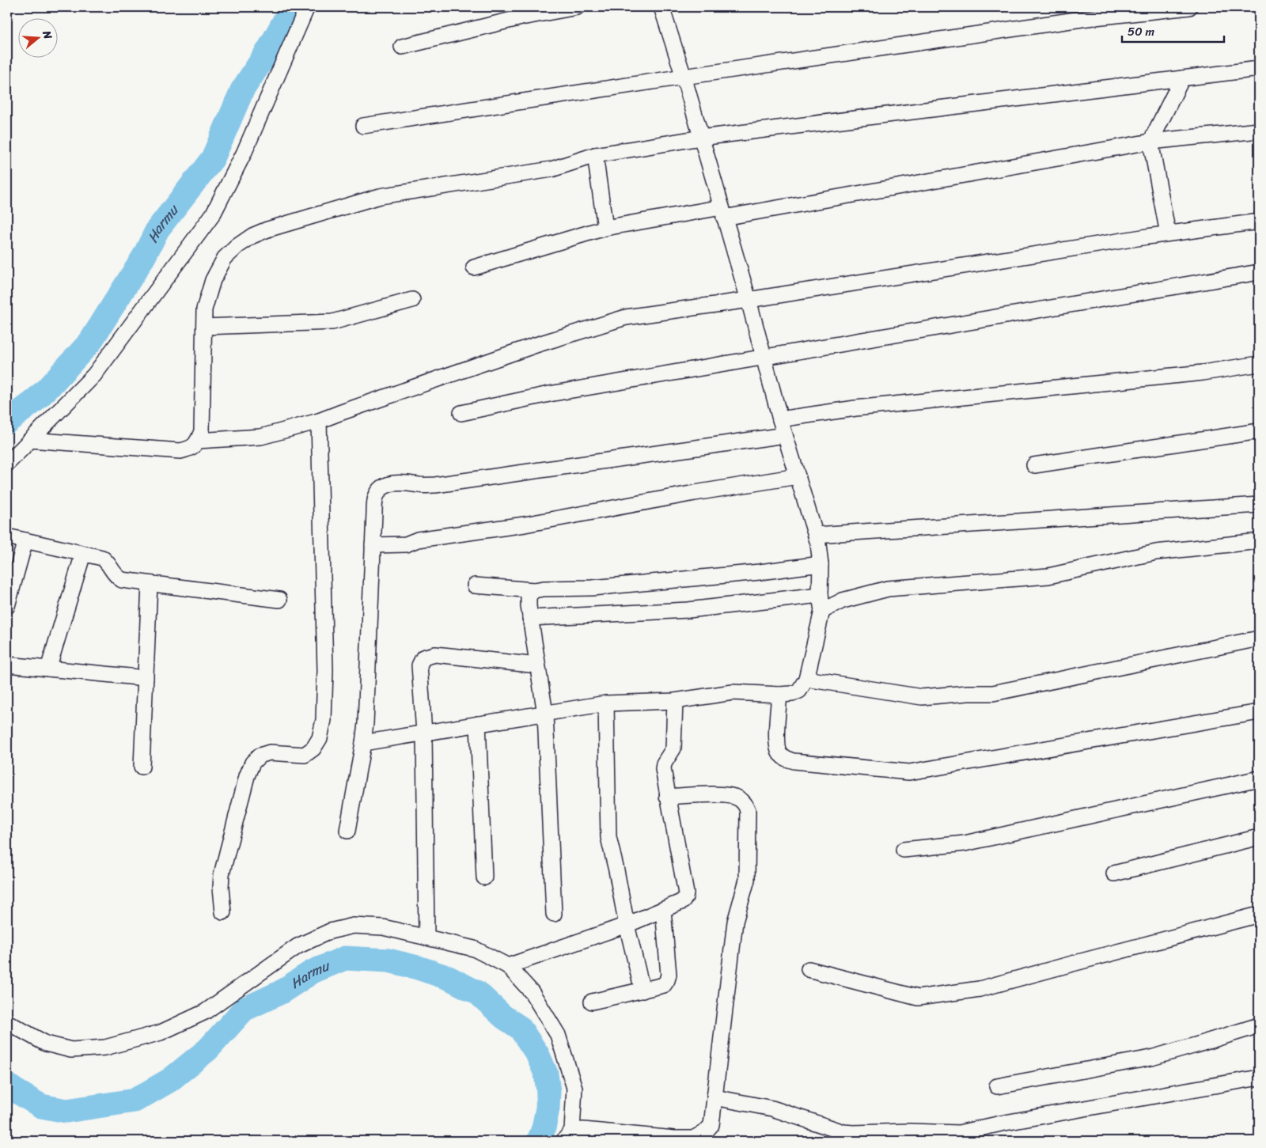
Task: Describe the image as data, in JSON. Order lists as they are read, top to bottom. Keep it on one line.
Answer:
{"water":["Harmu"],"scale_bar":"50 m","north":"right"}
